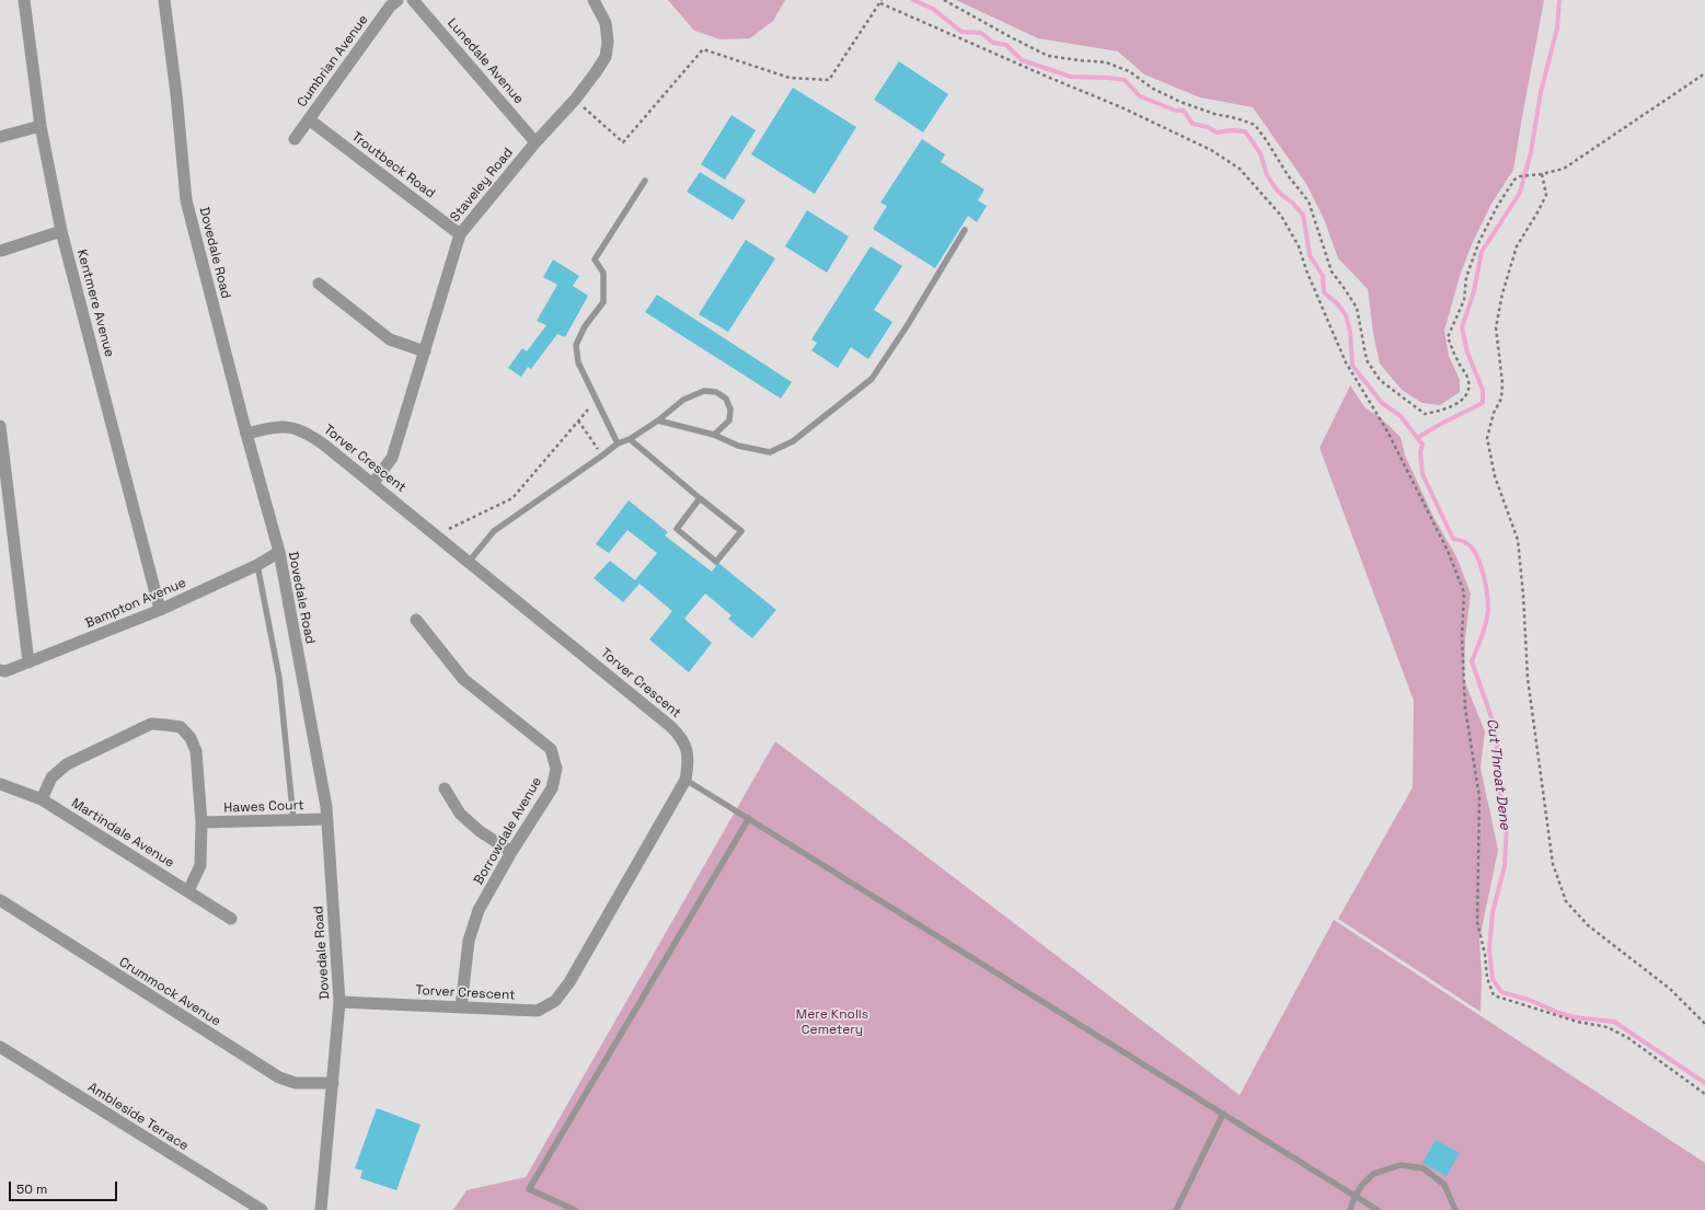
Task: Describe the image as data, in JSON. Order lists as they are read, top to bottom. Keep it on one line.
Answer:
{"streets":{"street":["Cumbrian Avenue","Lunedale Avenue","Troutbeck Road","Staveley Road","Dovedale Road","Kentmere Avenue","Torver Crescent","Bampton Avenue","Hawes Court","Borrowdale Avenue","Martindale Avenue","Crummock Avenue","Ambleside Terrace"]},"crossings":[["Cumbrian Avenue","Troutbeck Road"],["Lunedale Avenue","Staveley Road"],["Troutbeck Road","Staveley Road"],["Staveley Road","Torver Crescent"],["Dovedale Road","Torver Crescent"],["Dovedale Road","Bampton Avenue"],["Dovedale Road","Hawes Court"],["Dovedale Road","Crummock Avenue"],["Kentmere Avenue","Bampton Avenue"],["Torver Crescent","Borrowdale Avenue"]],"water":["Cut Throat Dene"],"parks":["Mere Knolls Cemetery"],"scale_bar":"50 m"}
